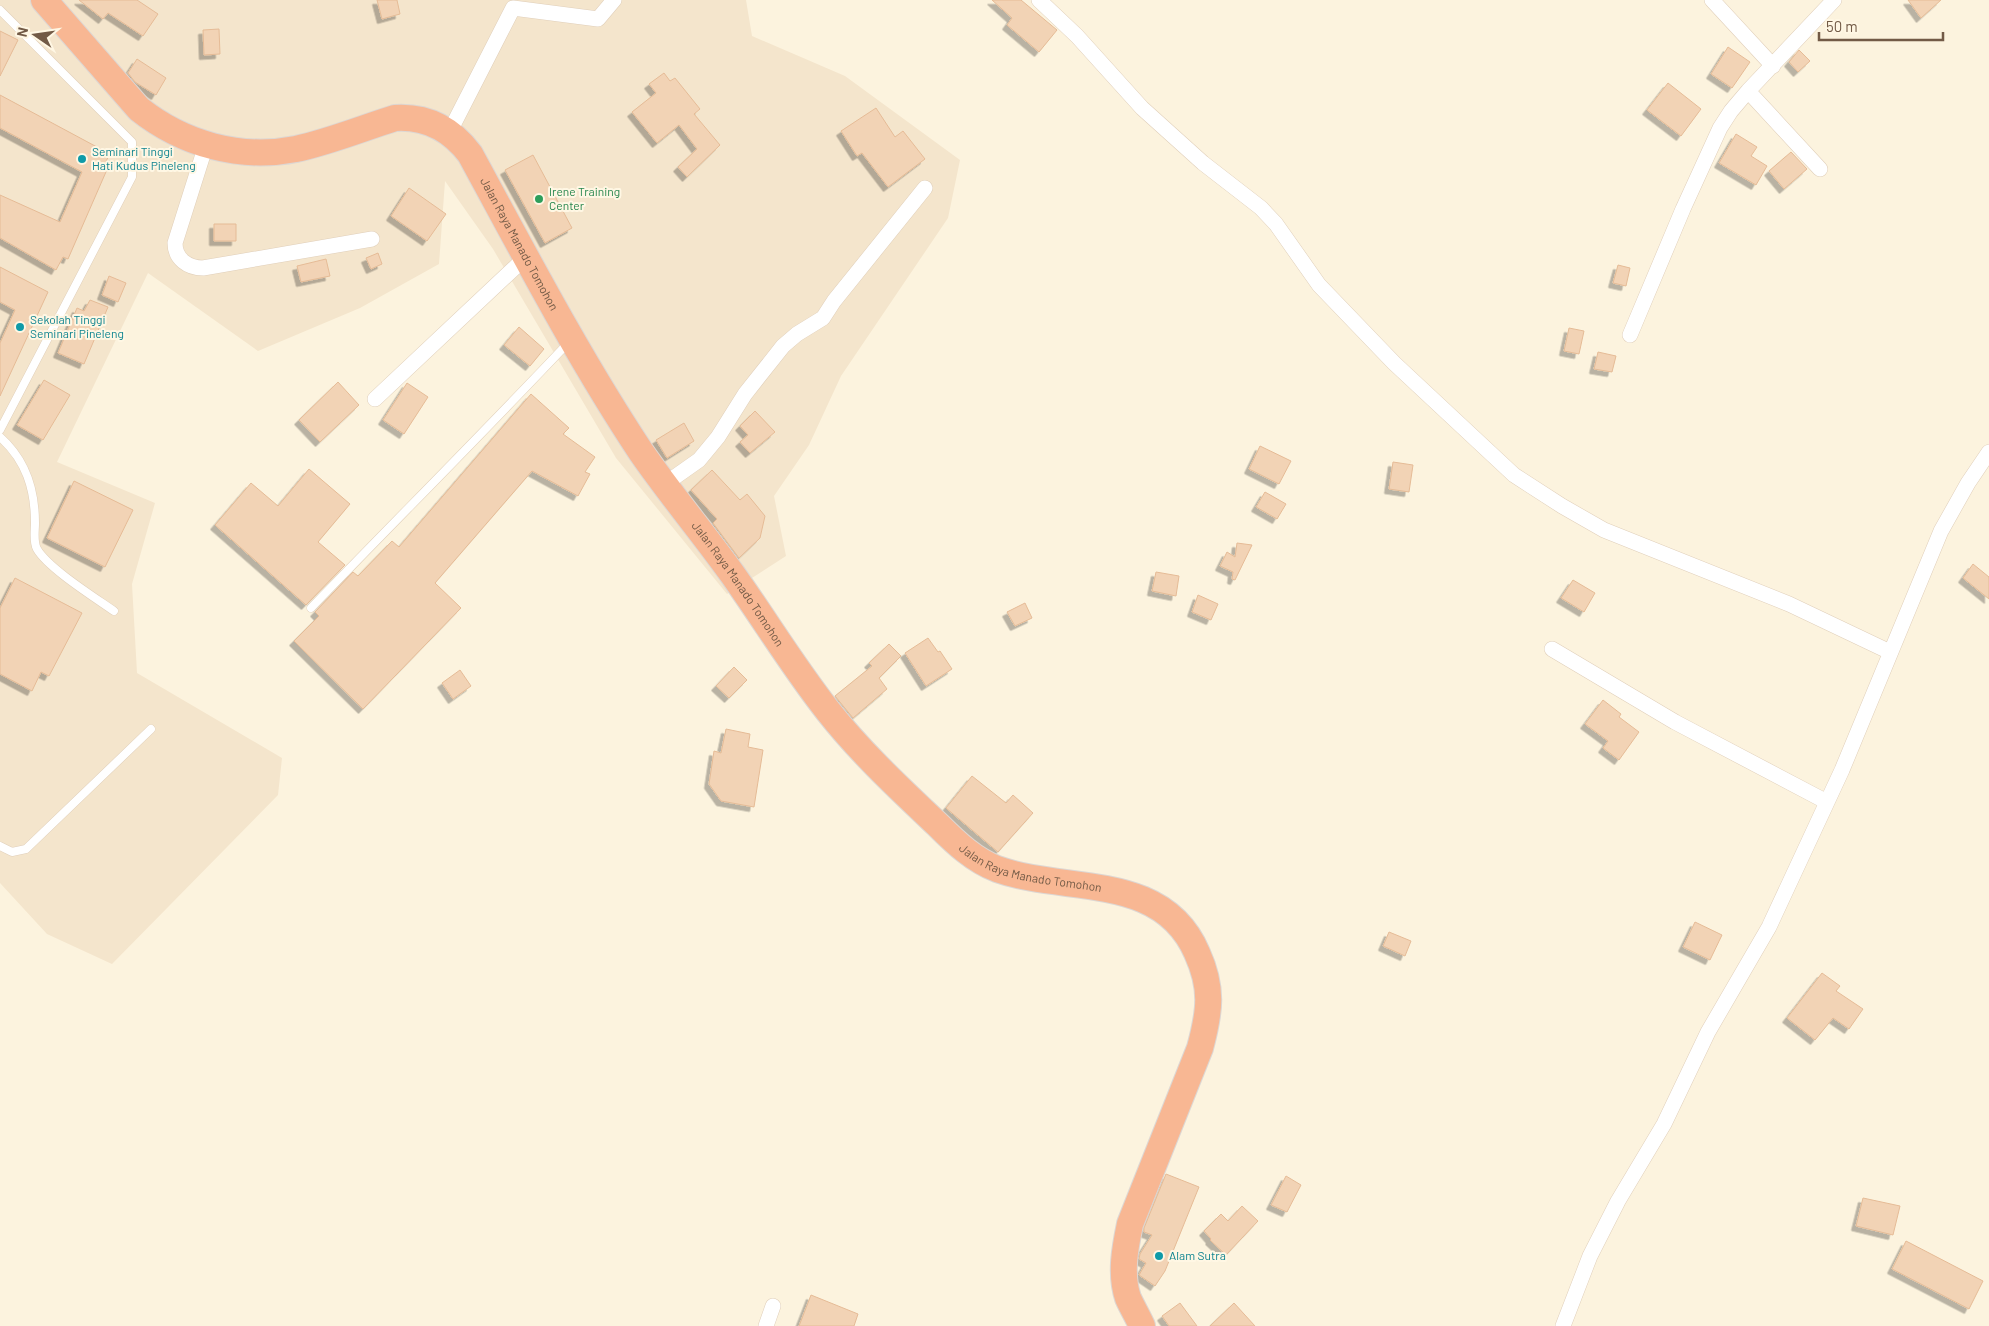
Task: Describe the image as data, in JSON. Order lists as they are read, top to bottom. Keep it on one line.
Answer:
{"streets":{"highway":["Jalan Raya Manado Tomohon"]},"places":["Seminari Tinggi Hati Kudus Pineleng","Irene Training Center","Sekolah Tinggi Seminari Pineleng","Alam Sutra"],"scale_bar":"50 m","north":"left"}
